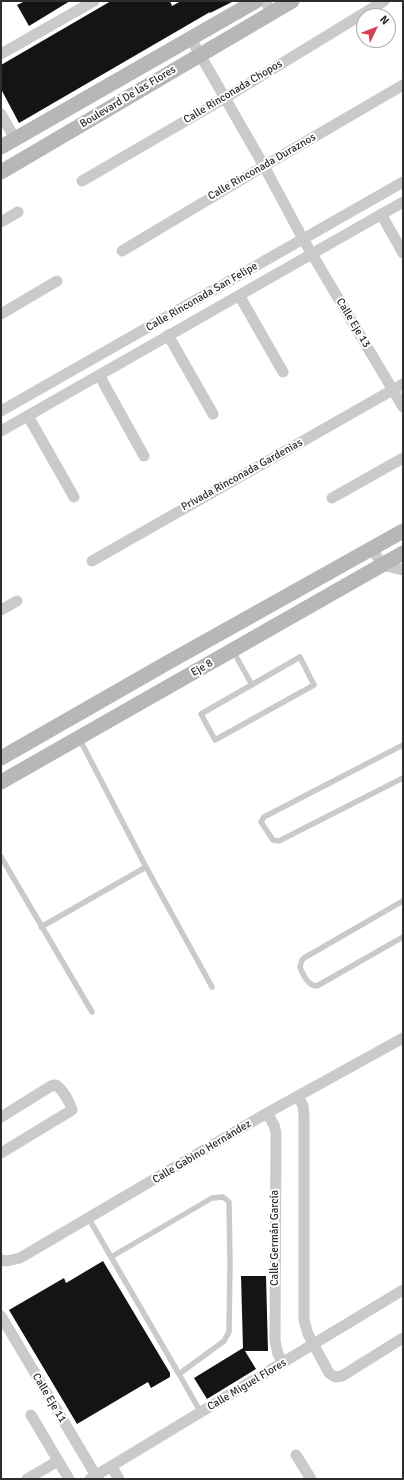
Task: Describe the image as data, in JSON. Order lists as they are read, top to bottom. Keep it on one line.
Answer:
{"streets":{"main road":["Boulevard De las Flores","Eje 8"],"street":["Calle Rinconada Chopos","Calle Rinconada Duraznos","Calle Rinconada San Felipe","Calle Eje 13","Privada Rinconada Gardenias","Calle Gabino Hernández","Calle Germán García","Calle Miguel Flores","Calle Eje 11"]},"crossings":[["Calle Rinconada Chopos","Calle Eje 13"],["Boulevard De las Flores","Calle Eje 13"],["Calle Rinconada Duraznos","Calle Eje 13"],["Calle Rinconada San Felipe","Calle Eje 13"],["Calle Eje 13","Privada Rinconada Gardenias"],["Calle Gabino Hernández","Calle Germán García"],["Calle Germán García","Calle Miguel Flores"],["Calle Miguel Flores","Calle Eje 11"]],"north":"top right"}
